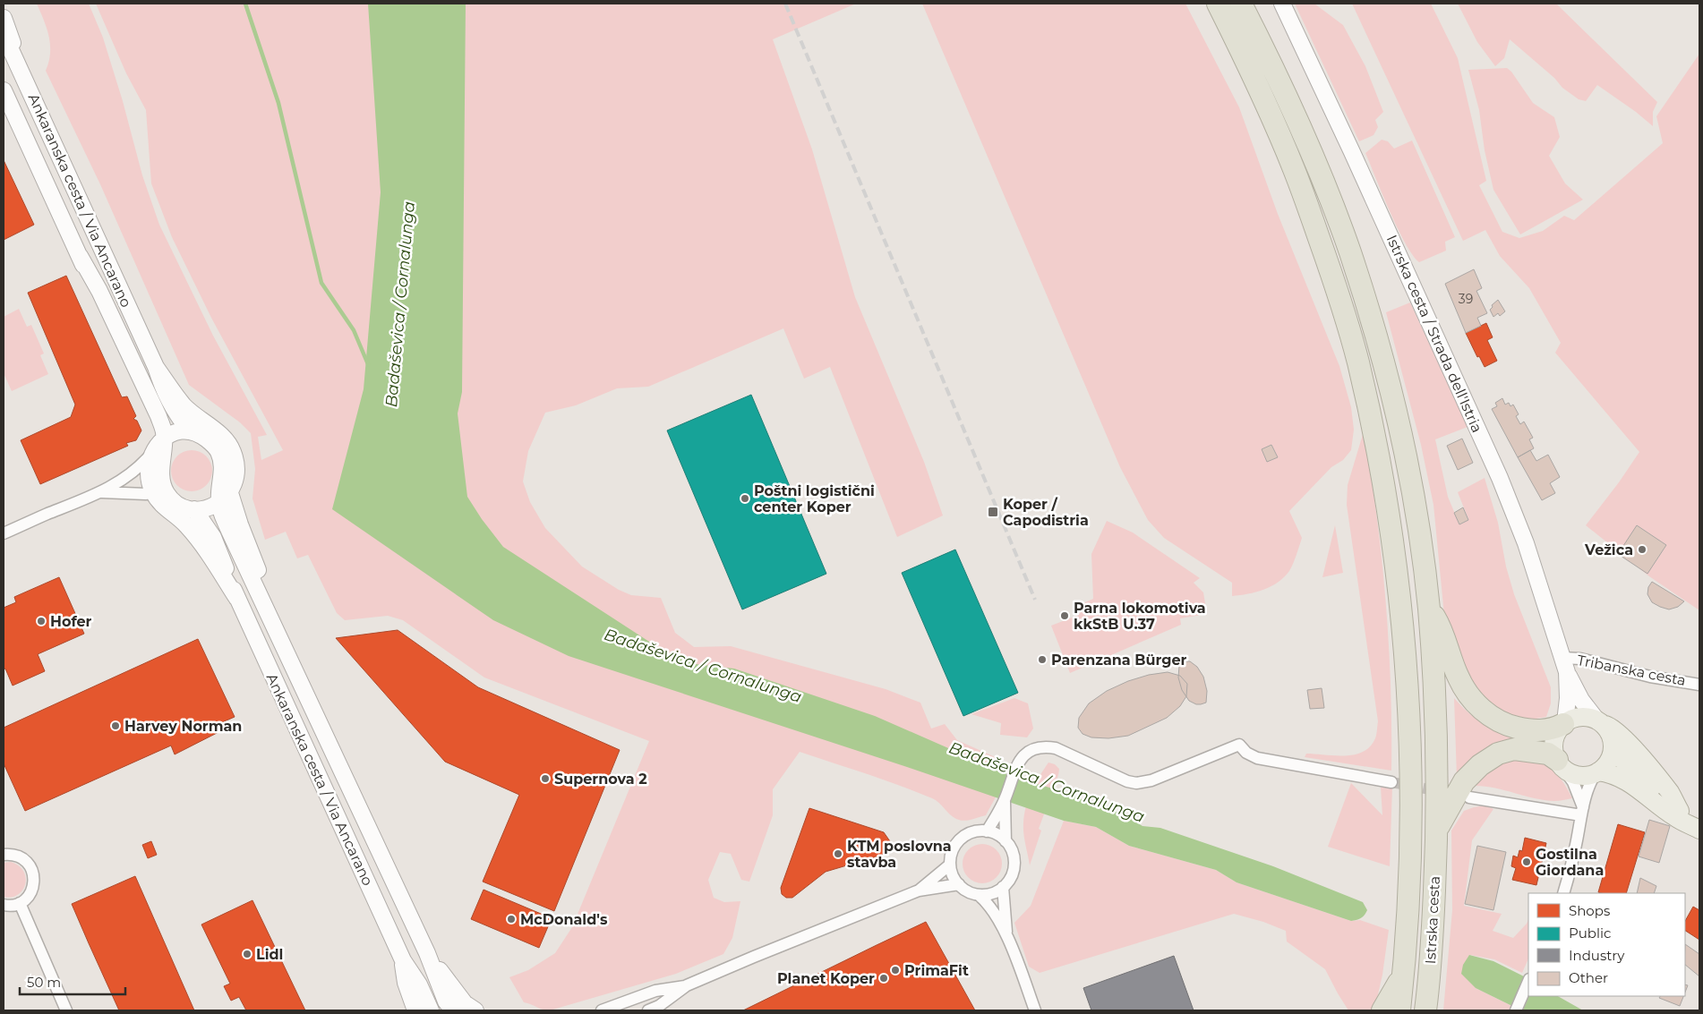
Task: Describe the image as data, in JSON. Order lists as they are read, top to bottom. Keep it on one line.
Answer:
{"streets":{"highway":["Istrska cesta"],"street":["Ankaranska cesta / Via Ancarano","Istrska cesta / Strada dell'Istria","Tribanska cesta"]},"crossings":[["Istrska cesta / Strada dell'Istria","Tribanska cesta"]],"water":["Badaševica / Cornalunga"],"places":{"other":["Poštni logistični center Koper","Vežica","Parna lokomotiva kkStB U.37","Hofer","Parenzana Bürger","Harvey Norman","Supernova 2","KTM poslovna stavba","Gostilna Giordana","McDonald's","Lidl","PrimaFit","Planet Koper"],"transit":["Koper / Capodistria"]},"house_numbers":["39"],"legend":["Shops","Public","Industry","Other"],"scale_bar":"50 m"}
